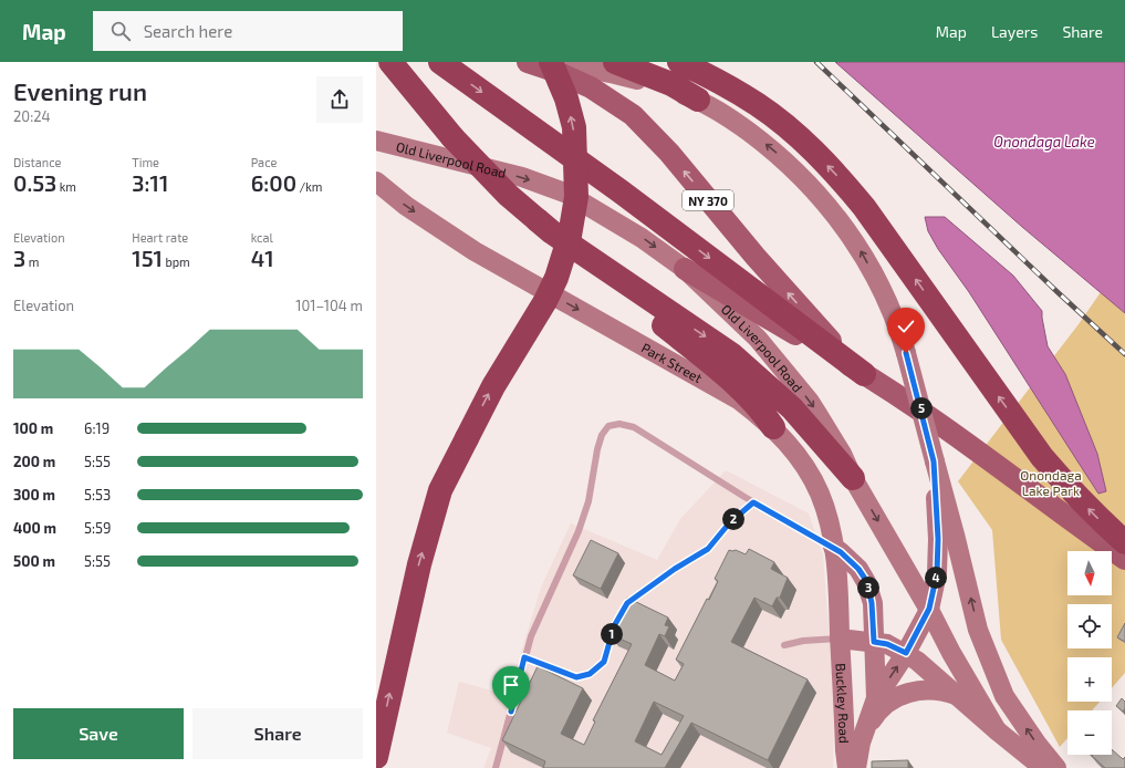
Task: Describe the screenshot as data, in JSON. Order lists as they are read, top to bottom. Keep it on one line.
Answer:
{"streets":{"main road":["Old Liverpool Road","NY 370","Park Street","Buckley Road"]},"crossings":[["Old Liverpool Road","NY 370"],["Old Liverpool Road","Park Street"],["Old Liverpool Road","Buckley Road"],["Park Street","Buckley Road"]],"water":["Onondaga Lake"],"parks":["Onondaga Lake Park"],"north":"bottom","page":{"header":"Map","search":"Search here","nav":["Map","Layers","Share"],"heading":["Evening run","20:24"],"stats":[["Distance","0.53 km"],["Time","3:11"],["Pace","6:00 /km"],["Elevation","3 m"],["Heart rate","151 bpm"],["kcal","41"]],"chart":["Elevation","101–104 m"],"pins":["5","2","4","3","1"],"list":[{"name":"100 m","note":"6:19"},{"name":"200 m","note":"5:55"},{"name":"300 m","note":"5:53"},{"name":"400 m","note":"5:59"},{"name":"500 m","note":"5:55"}],"map_buttons":["+","−"],"buttons":["Save","Share"]}}
